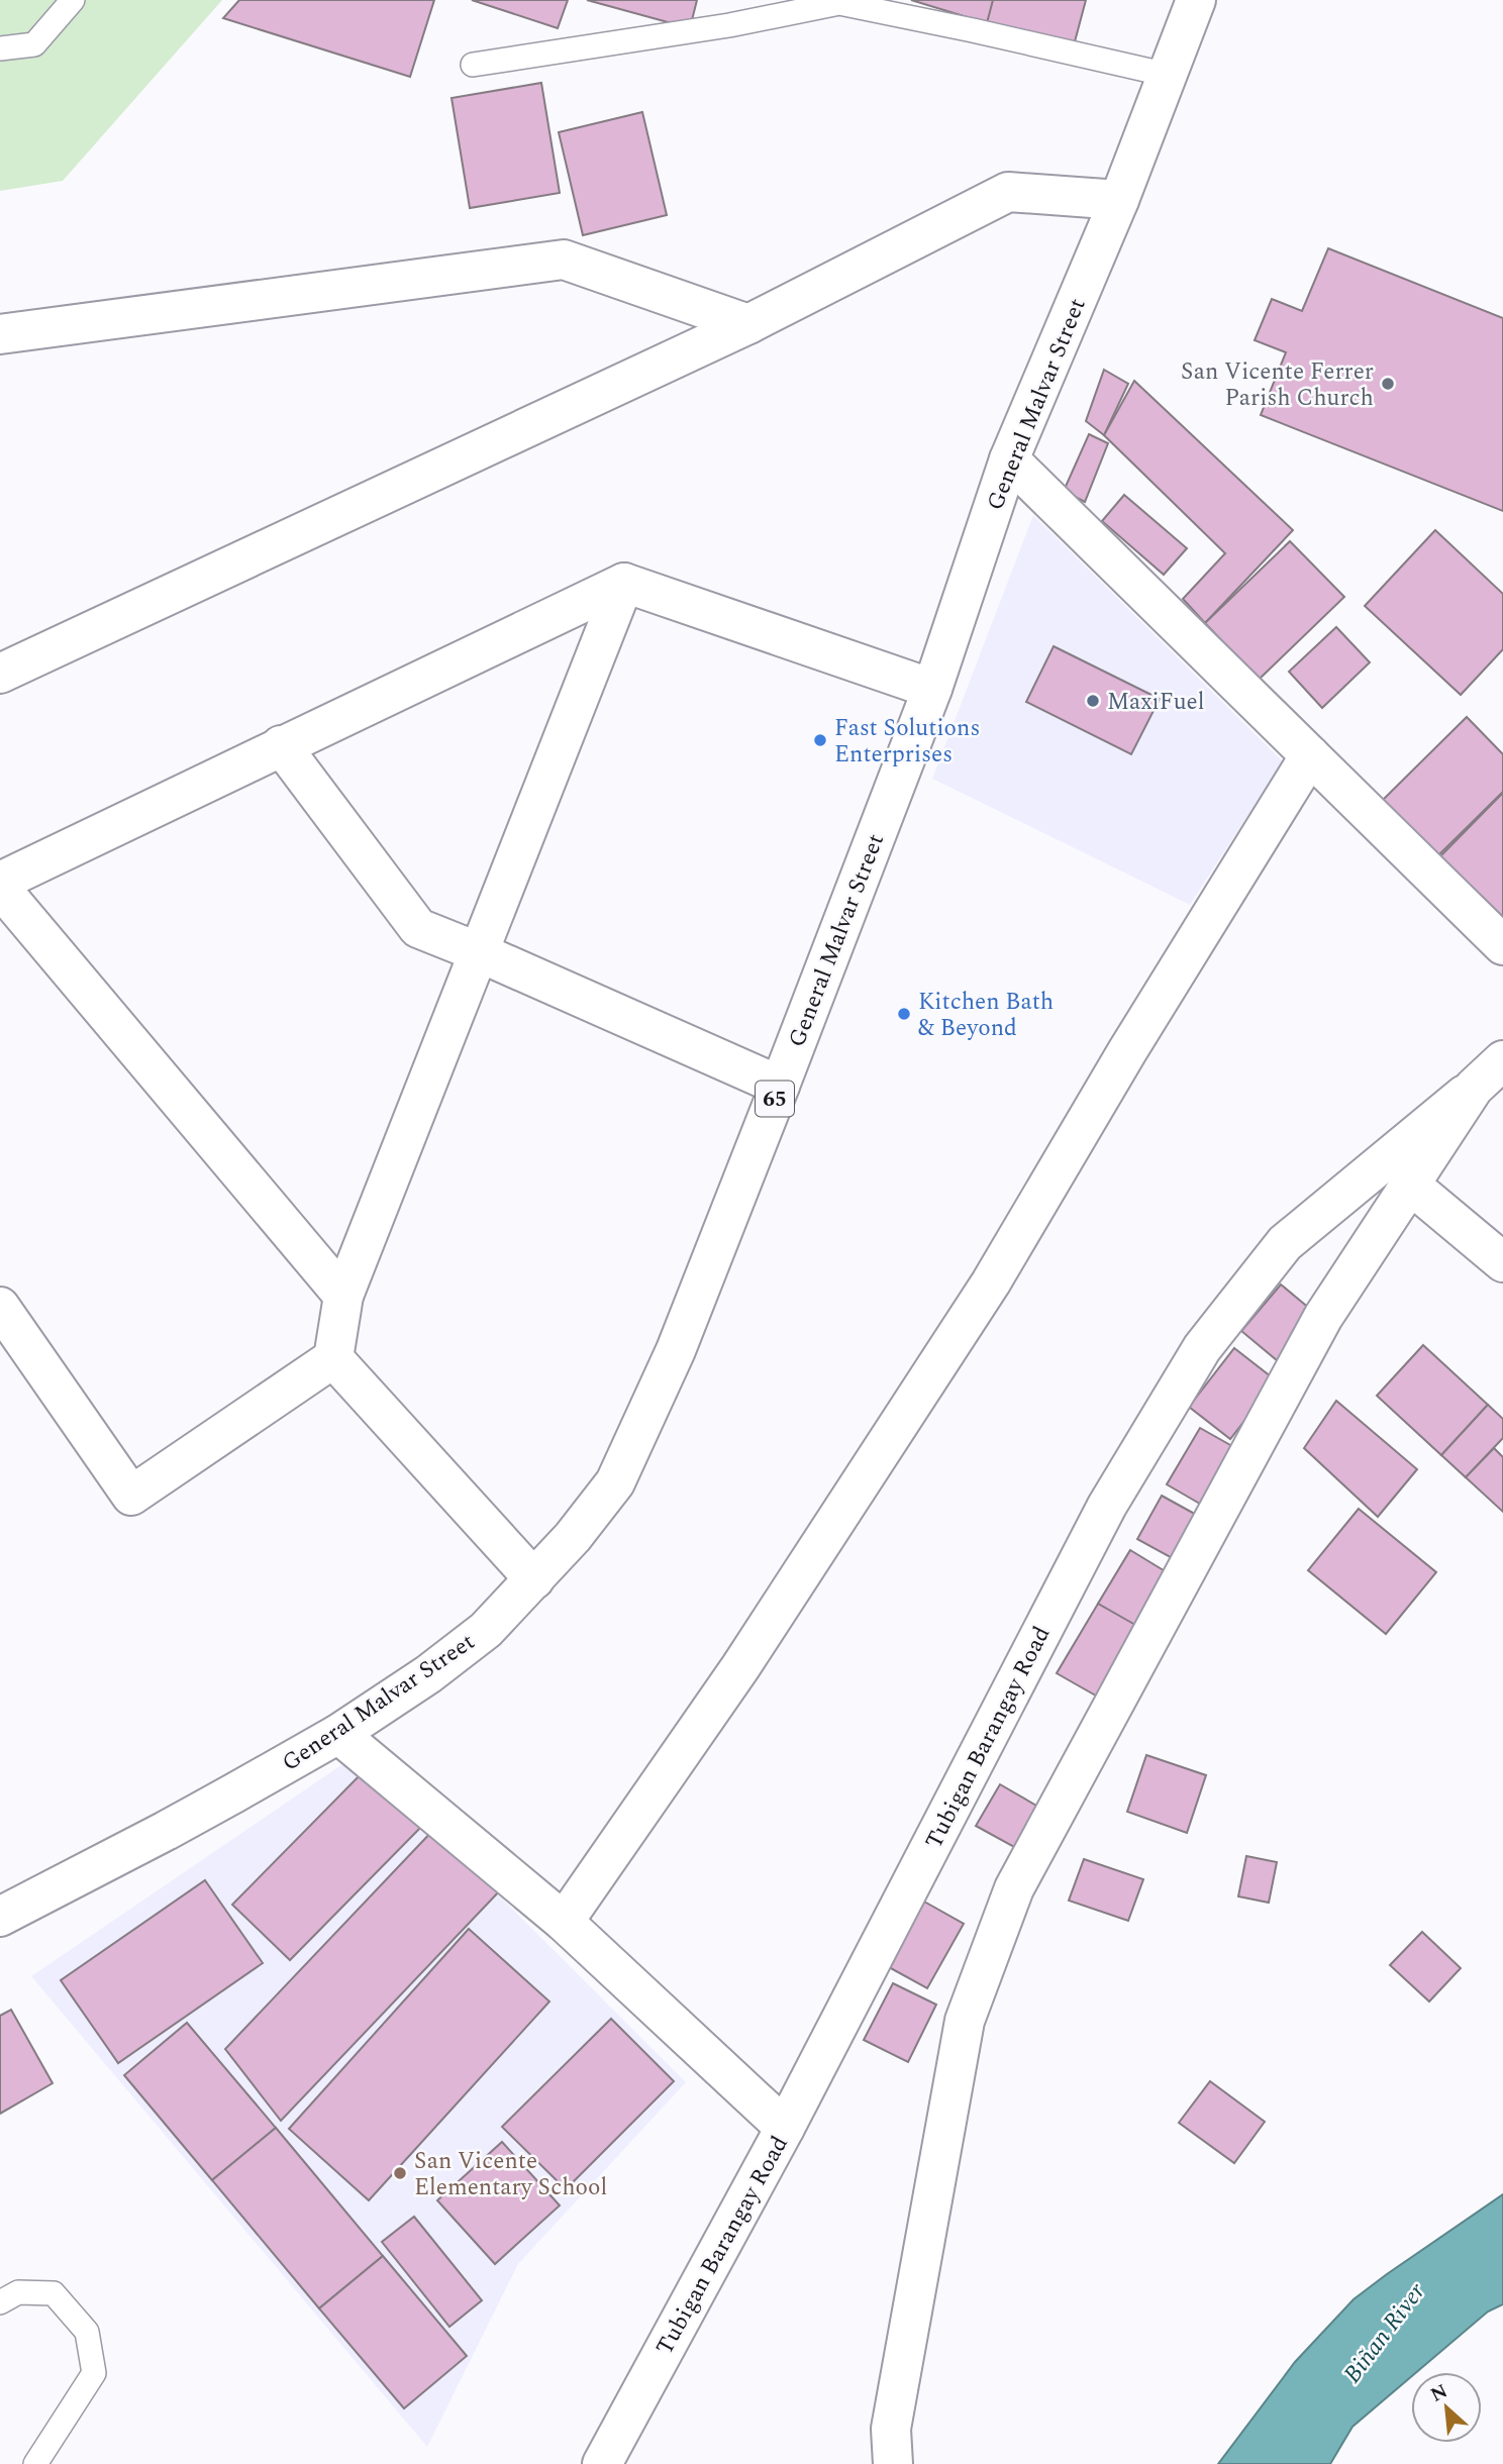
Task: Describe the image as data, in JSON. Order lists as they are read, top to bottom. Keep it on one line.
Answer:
{"streets":{"main road":["General Malvar Street","65","Tubigan Barangay Road"]},"water":["Biñan River"],"places":["San Vicente Ferrer Parish Church","MaxiFuel","Fast Solutions Enterprises","Kitchen Bath & Beyond","San Vicente Elementary School"],"north":"top left"}
